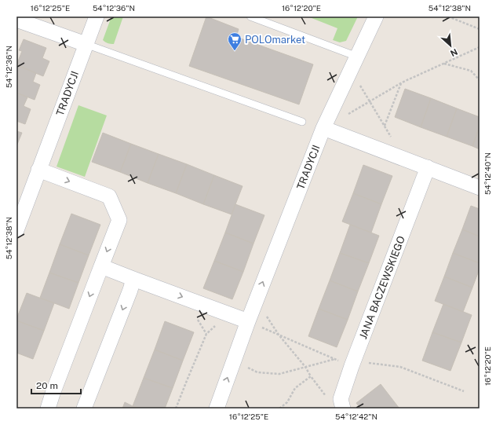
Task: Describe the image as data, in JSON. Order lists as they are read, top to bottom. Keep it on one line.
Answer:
{"streets":{"street":["TRADYCJI","JANA BACZEWSKIEGO"]},"one_way":["TRADYCJI"],"places":{"supermarket":["POLOmarket"]},"scale_bar":"20 m","north":"bottom right","coordinates":["16°12'25\"E","54°12'36\"N","16°12'20\"E","54°12'38\"N","54°12'40\"N","54°12'42\"N"]}
